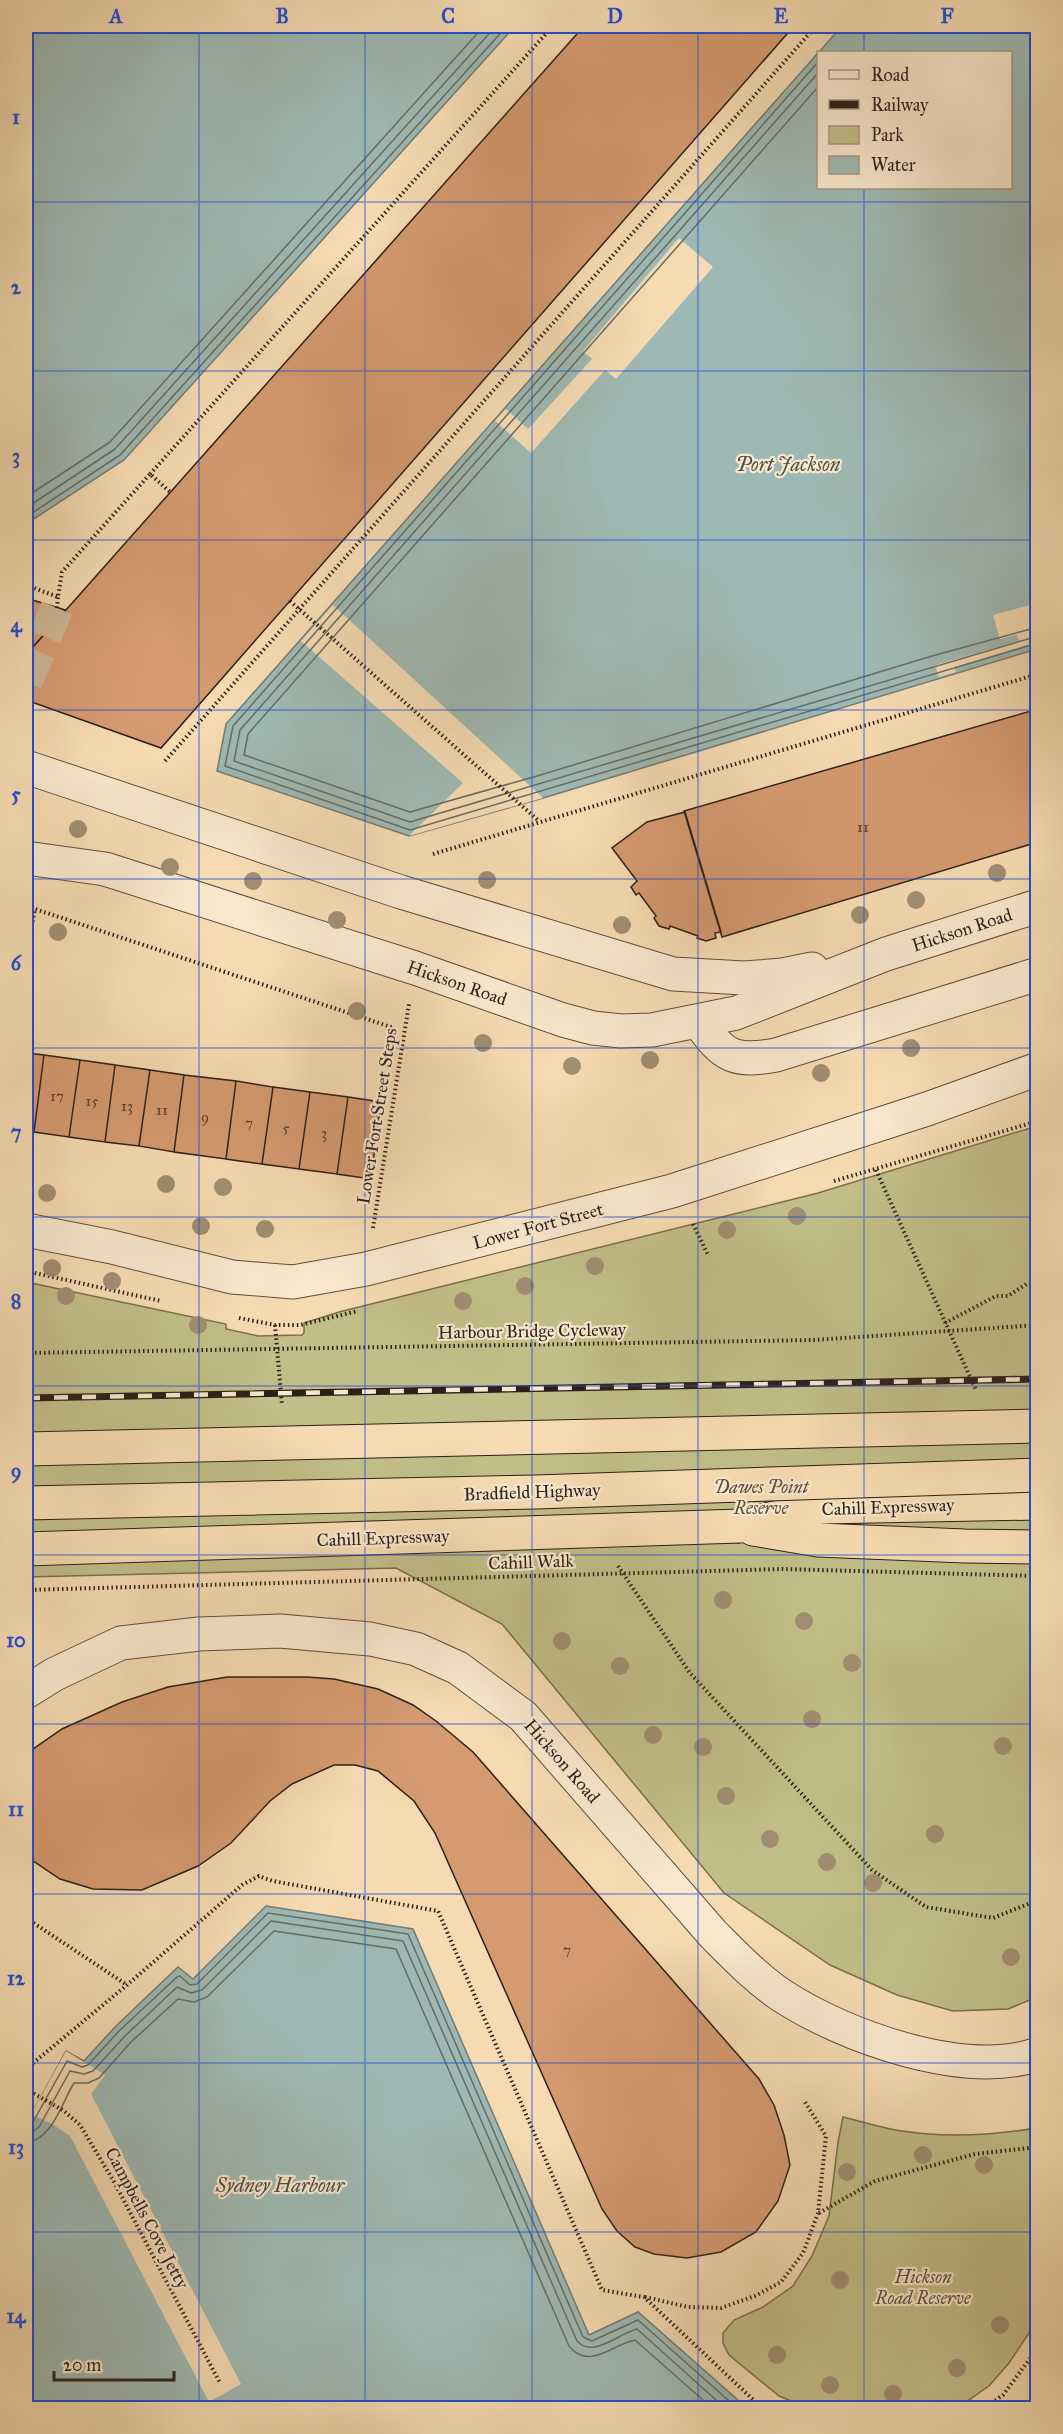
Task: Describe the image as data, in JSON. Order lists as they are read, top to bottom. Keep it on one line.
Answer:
{"streets":{"highway":["Bradfield Highway","Cahill Expressway"],"street":["Hickson Road","Lower Fort Street"],"path":["Lower Fort Street Steps","Harbour Bridge Cycleway","Cahill Walk","Campbells Cove Jetty"]},"crossings":[["Hickson Road","Lower Fort Street Steps"],["Lower Fort Street Steps","Lower Fort Street"]],"water":["Port Jackson","Sydney Harbour"],"parks":["Dawes Point Reserve","Hickson Road Reserve"],"house_numbers":["11","17","15","13","11","9","7","5","3","7"],"legend":["Road","Railway","Park","Water"],"scale_bar":"20 m","grid":{"columns":["A","B","C","D","E","F"],"rows":["1","2","3","4","5","6","7","8","9","10","11","12","13","14"]}}
